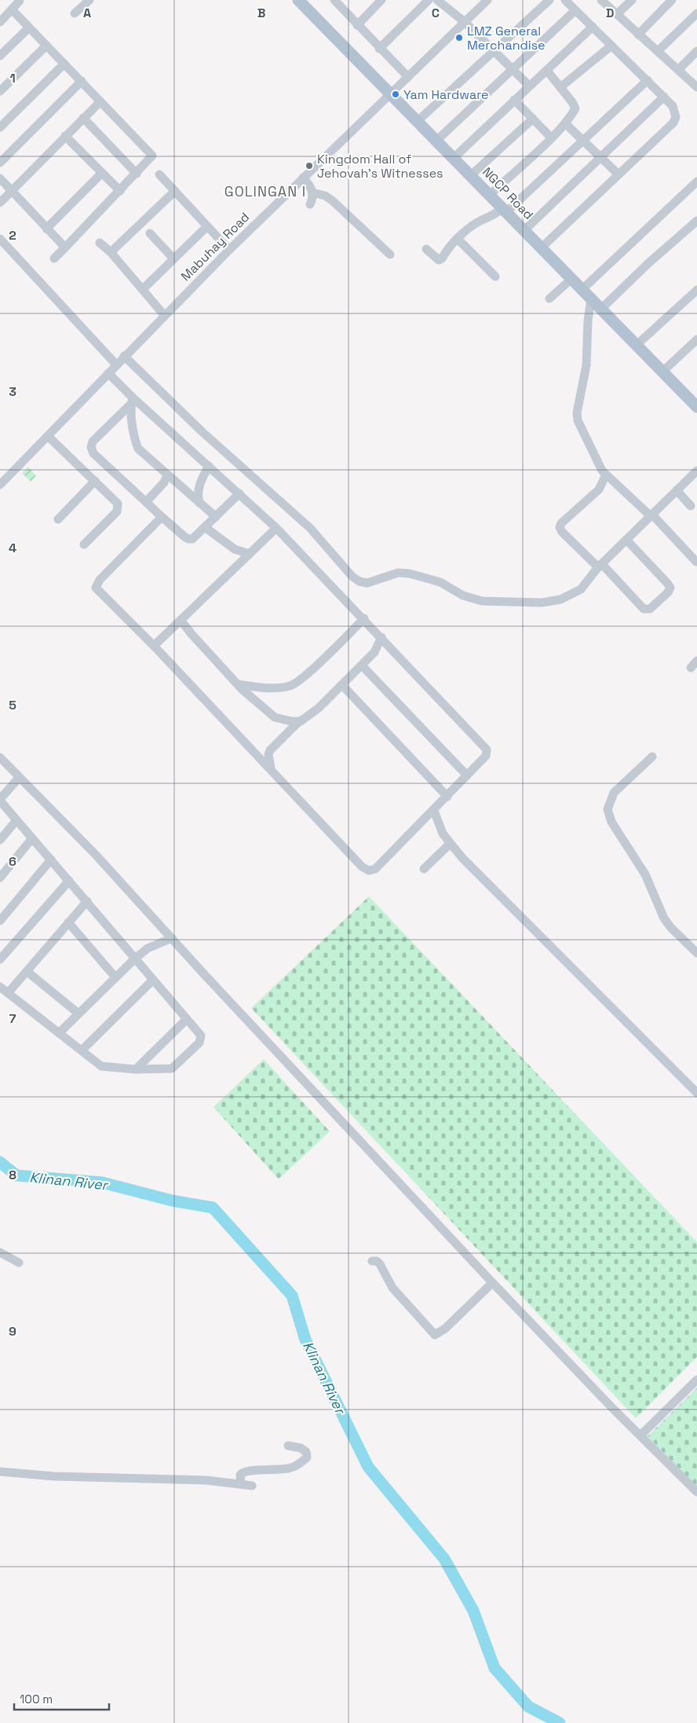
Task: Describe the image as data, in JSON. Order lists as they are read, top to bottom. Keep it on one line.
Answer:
{"streets":{"main road":["NGCP Road"],"street":["Mabuhay Road"]},"crossings":[["NGCP Road","Mabuhay Road"]],"districts":["GOLINGAN I"],"water":["Klinan River"],"places":["LMZ General Merchandise","Yam Hardware","Kingdom Hall of Jehovah's Witnesses"],"scale_bar":"100 m","grid":{"columns":["A","B","C","D"],"rows":["1","2","3","4","5","6","7","8","9"]}}
